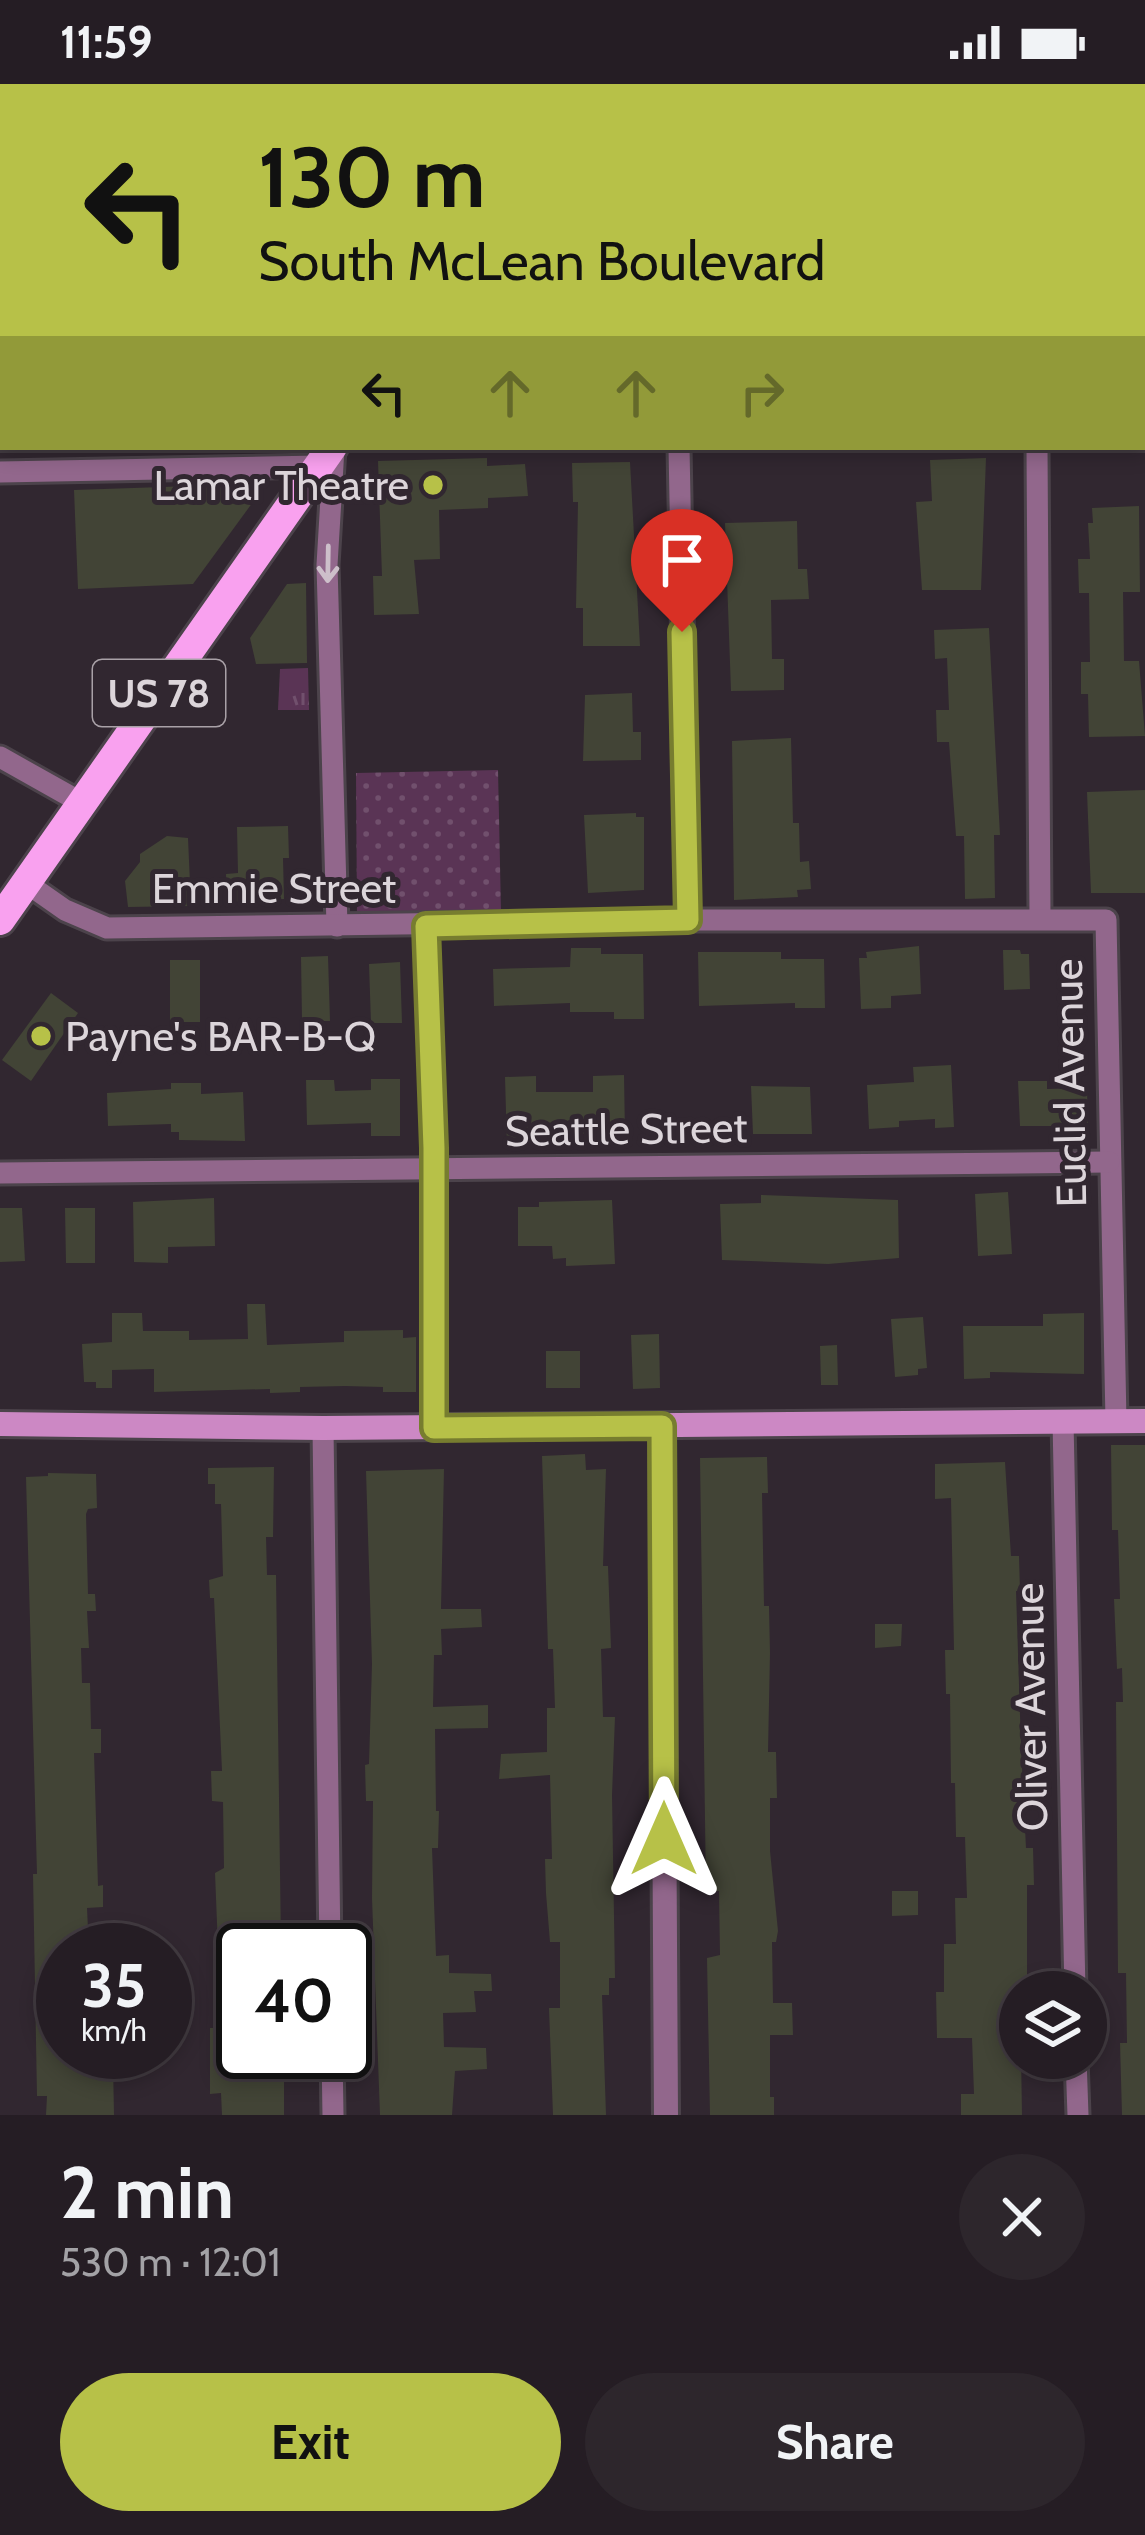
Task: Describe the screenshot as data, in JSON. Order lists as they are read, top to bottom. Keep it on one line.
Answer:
{"streets":{"main road":["US 78"],"street":["Emmie Street","Euclid Avenue","Seattle Street","Oliver Avenue"]},"crossings":[["US 78","Emmie Street"],["Emmie Street","Euclid Avenue"],["Euclid Avenue","Seattle Street"]],"places":["Lamar Theatre","Payne's BAR-B-Q"],"page":{"status":"11:59","turn":["130 m","South McLean Boulevard"],"speed":"35 km/h","limit":"40","heading":["2 min","530 m · 12:01"],"buttons":["Exit","Share"]}}
